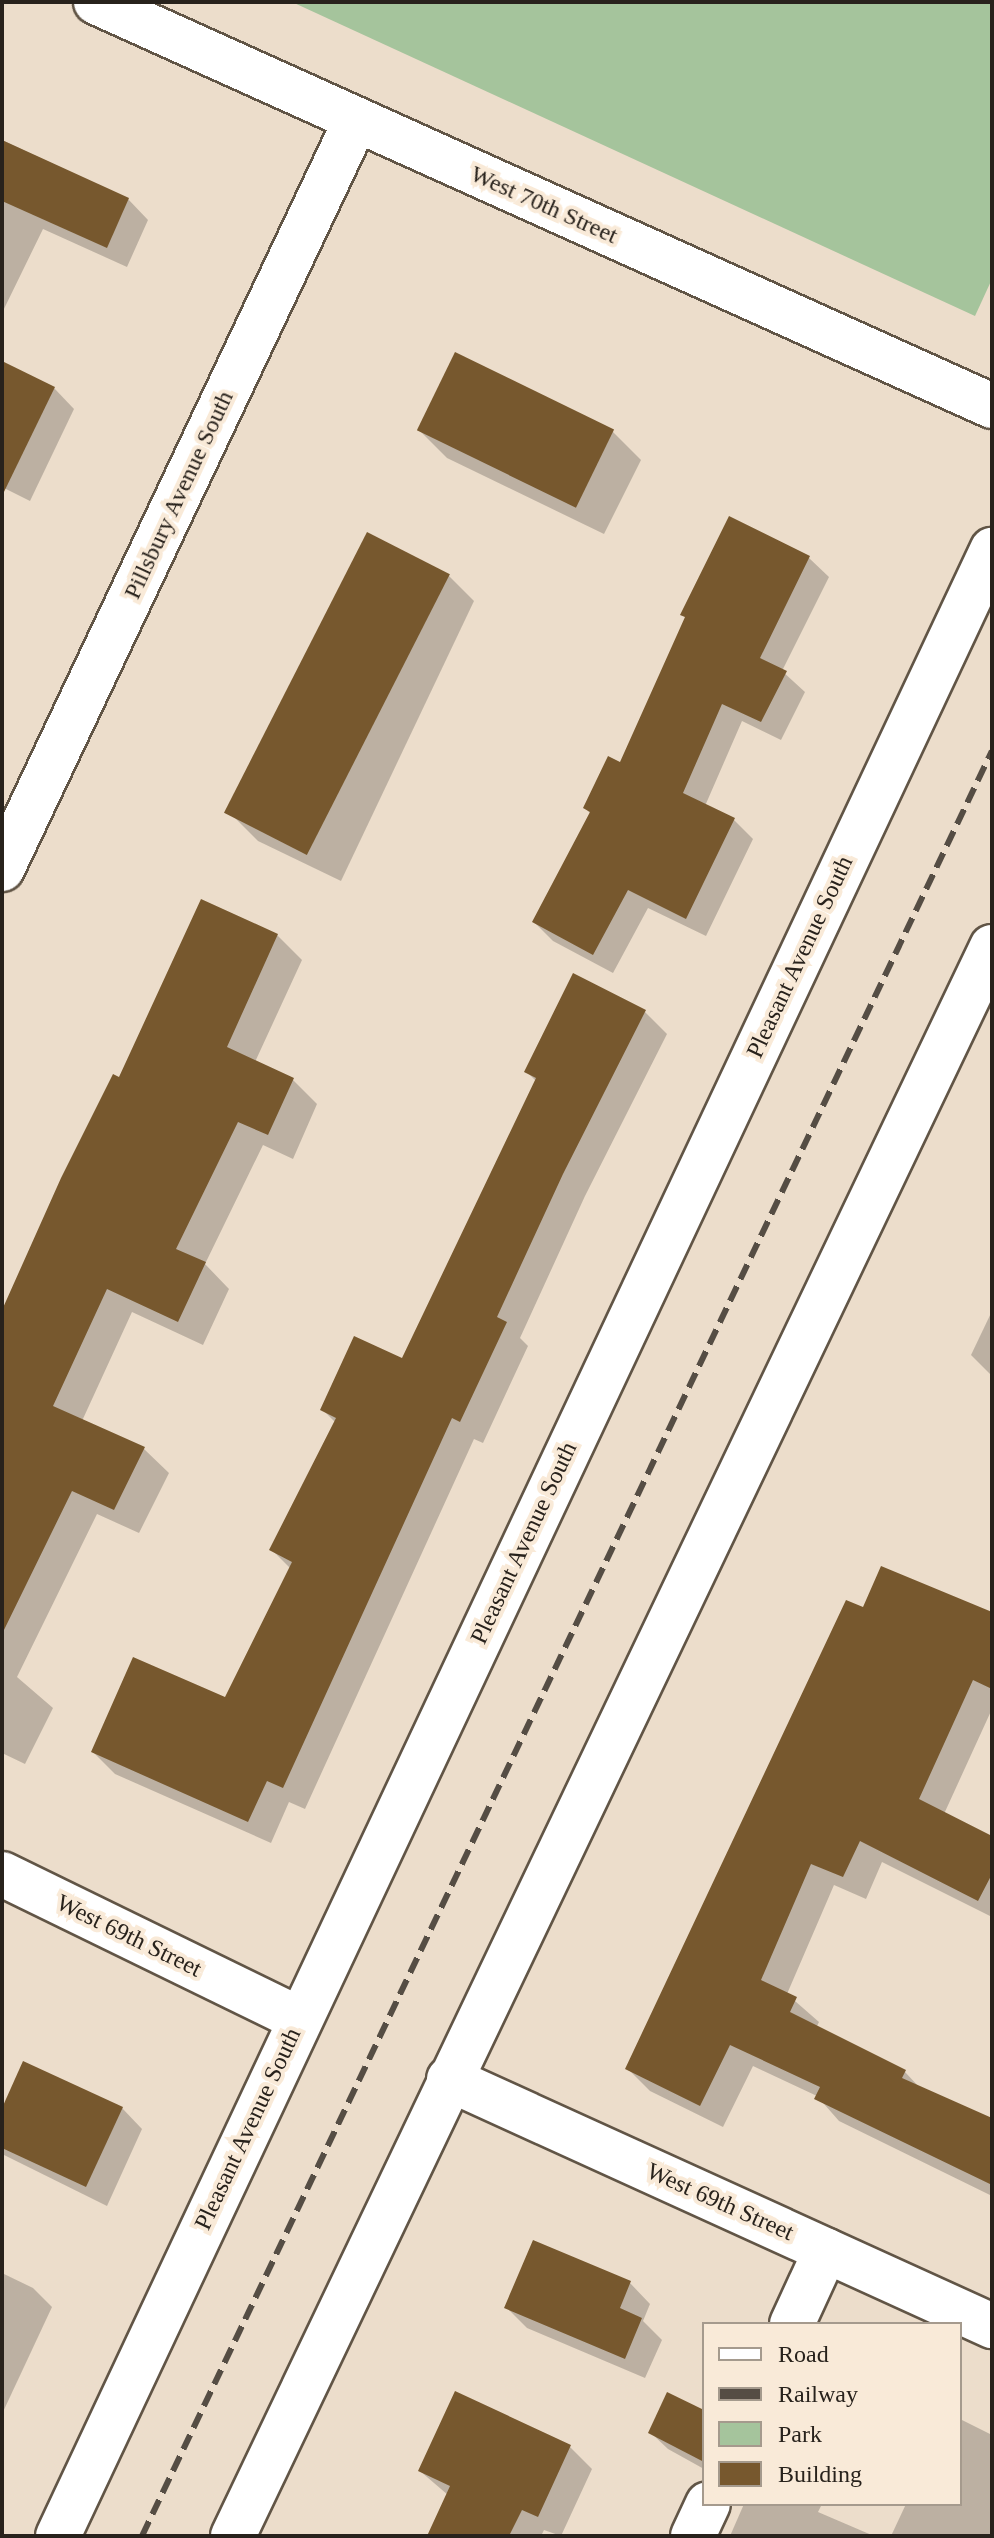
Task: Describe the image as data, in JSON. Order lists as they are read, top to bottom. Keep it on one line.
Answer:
{"streets":{"street":["West 70th Street","Pillsbury Avenue South","Pleasant Avenue South","West 69th Street"]},"crossings":[["West 70th Street","Pillsbury Avenue South"],["Pleasant Avenue South","West 69th Street"]],"legend":["Road","Railway","Park","Building"]}
